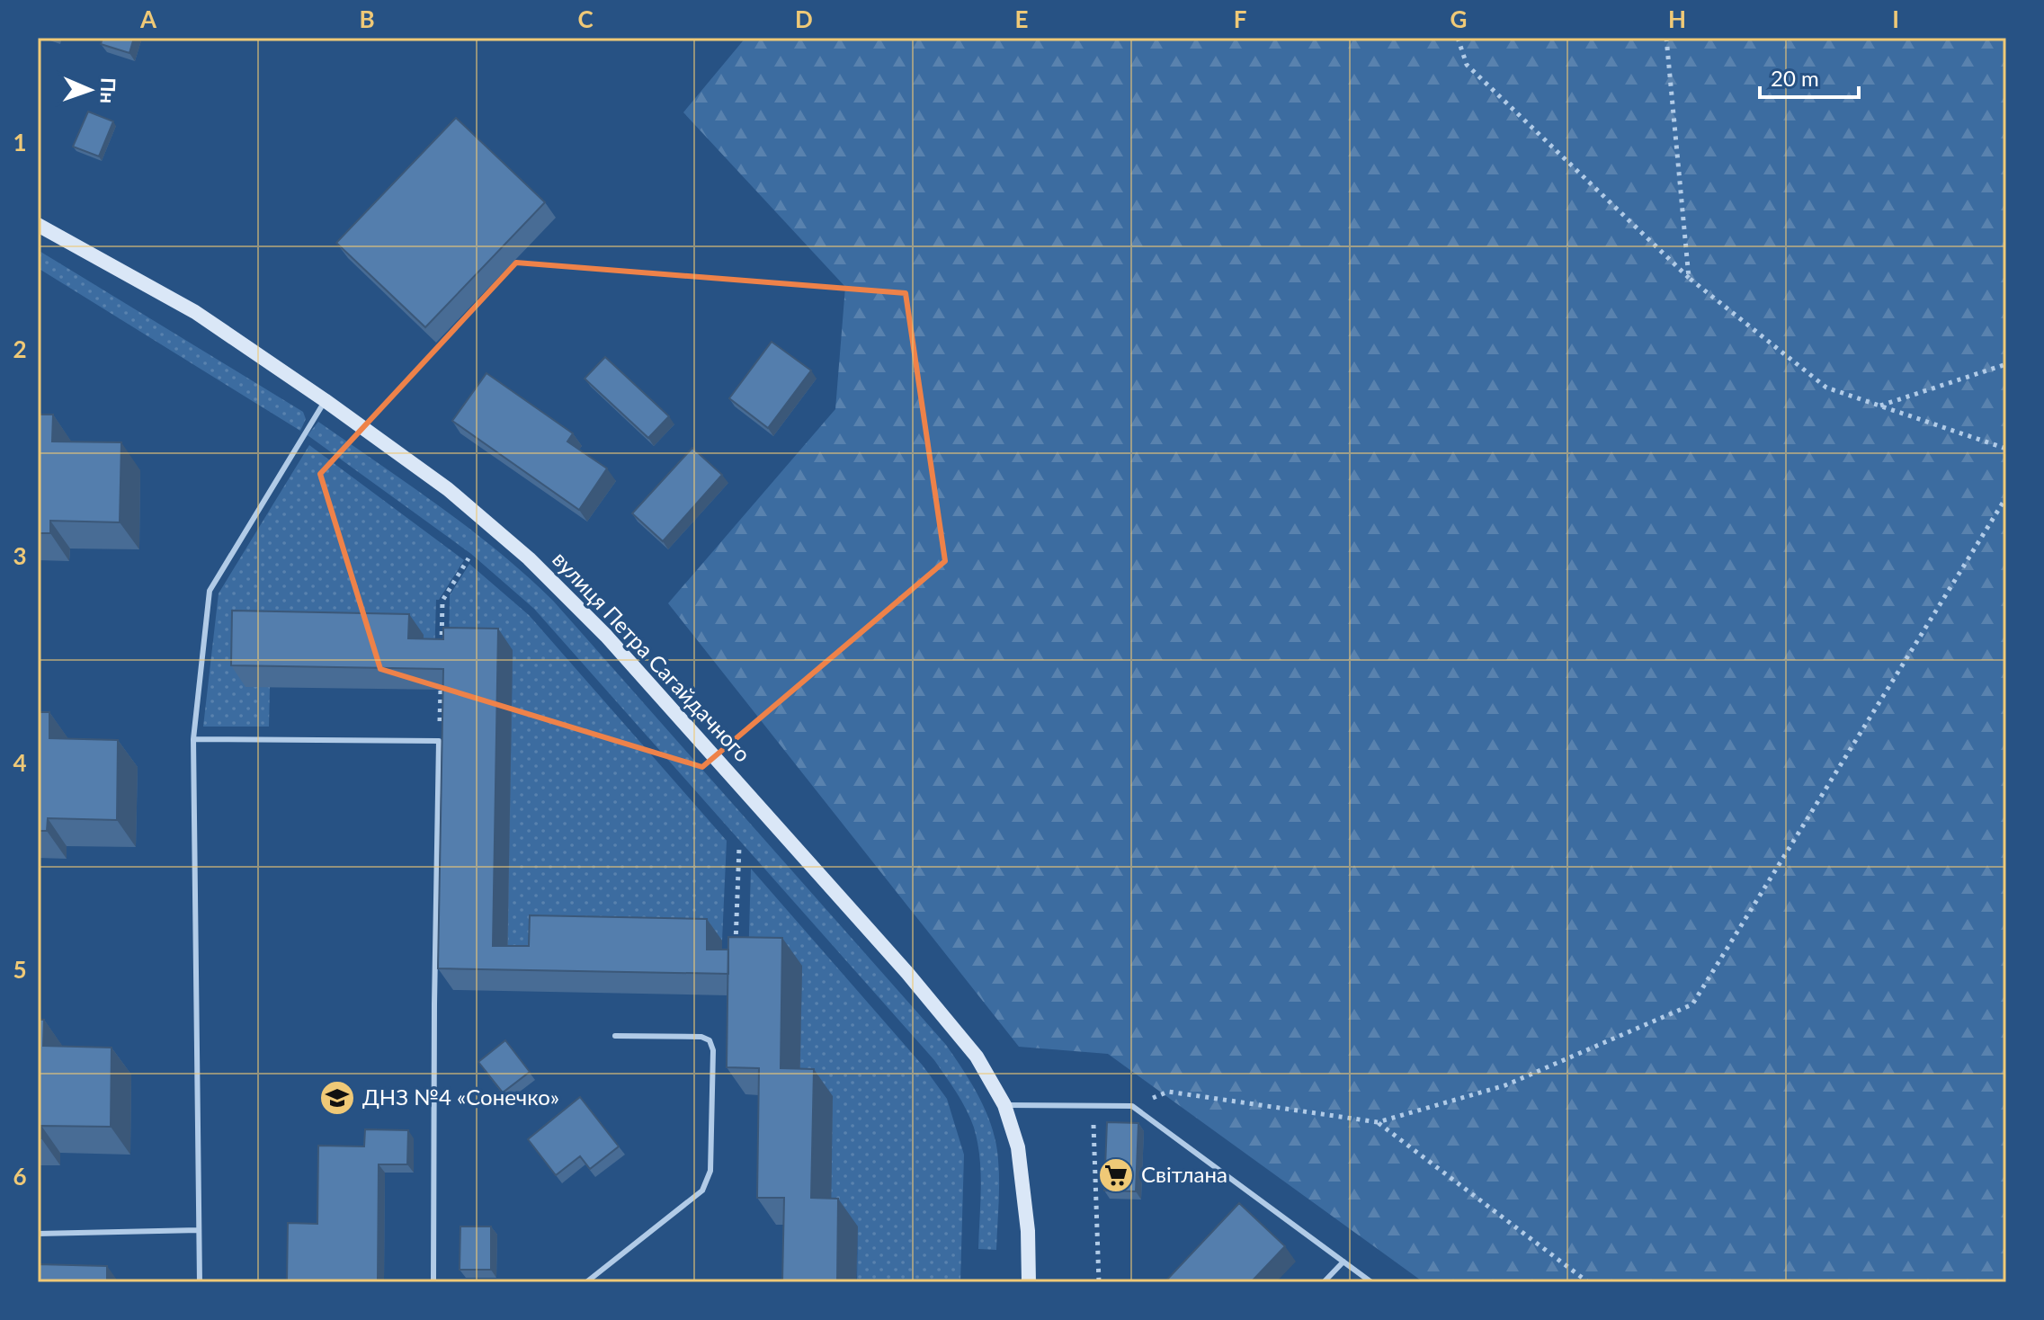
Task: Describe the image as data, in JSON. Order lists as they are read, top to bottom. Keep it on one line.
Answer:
{"streets":{"main road":["вулиця Петра Сагайдачного"]},"places":{"school or university":["ДНЗ №4 «Сонечко»"],"supermarket":["Світлана"]},"scale_bar":"20 m","north":"right","grid":{"columns":["A","B","C","D","E","F","G","H","I"],"rows":["1","2","3","4","5","6"]}}
